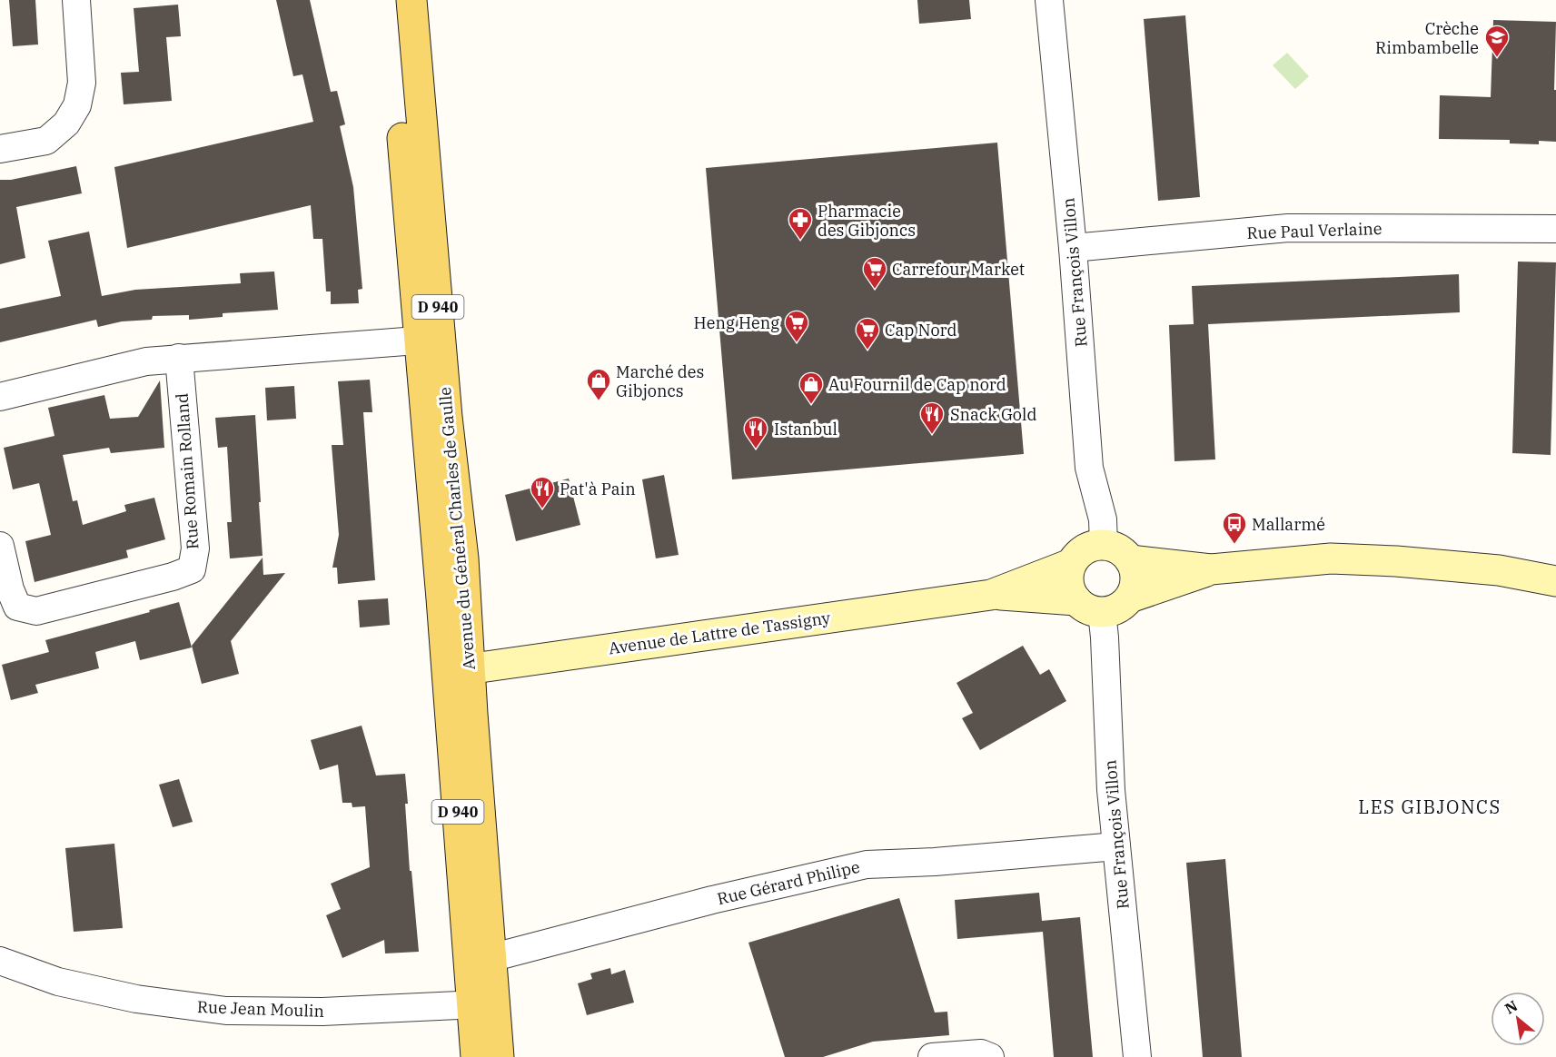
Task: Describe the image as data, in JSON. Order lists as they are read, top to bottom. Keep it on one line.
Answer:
{"streets":{"main road":["D 940","Avenue du Général Charles de Gaulle","Avenue de Lattre de Tassigny"],"street":["Rue Paul Verlaine","Rue François Villon","Rue Romain Rolland","Rue Gérard Philipe","Rue Jean Moulin"]},"crossings":[["Rue Paul Verlaine","Rue François Villon"],["Rue François Villon","Avenue de Lattre de Tassigny"],["Rue François Villon","Rue Gérard Philipe"],["Avenue du Général Charles de Gaulle","Avenue de Lattre de Tassigny"],["Avenue du Général Charles de Gaulle","Rue Gérard Philipe"],["Avenue du Général Charles de Gaulle","Rue Jean Moulin"]],"districts":["LES GIBJONCS"],"places":{"school or university":["Crèche Rimbambelle"],"pharmacy":["Pharmacie des Gibjoncs"],"supermarket":["Carrefour Market","Heng Heng","Cap Nord"],"shop":["Marché des Gibjoncs","Au Fournil de Cap nord"],"restaurant":["Snack Gold","Istanbul","Pat'à Pain"],"bus stop":["Mallarmé"]},"north":"top left"}
